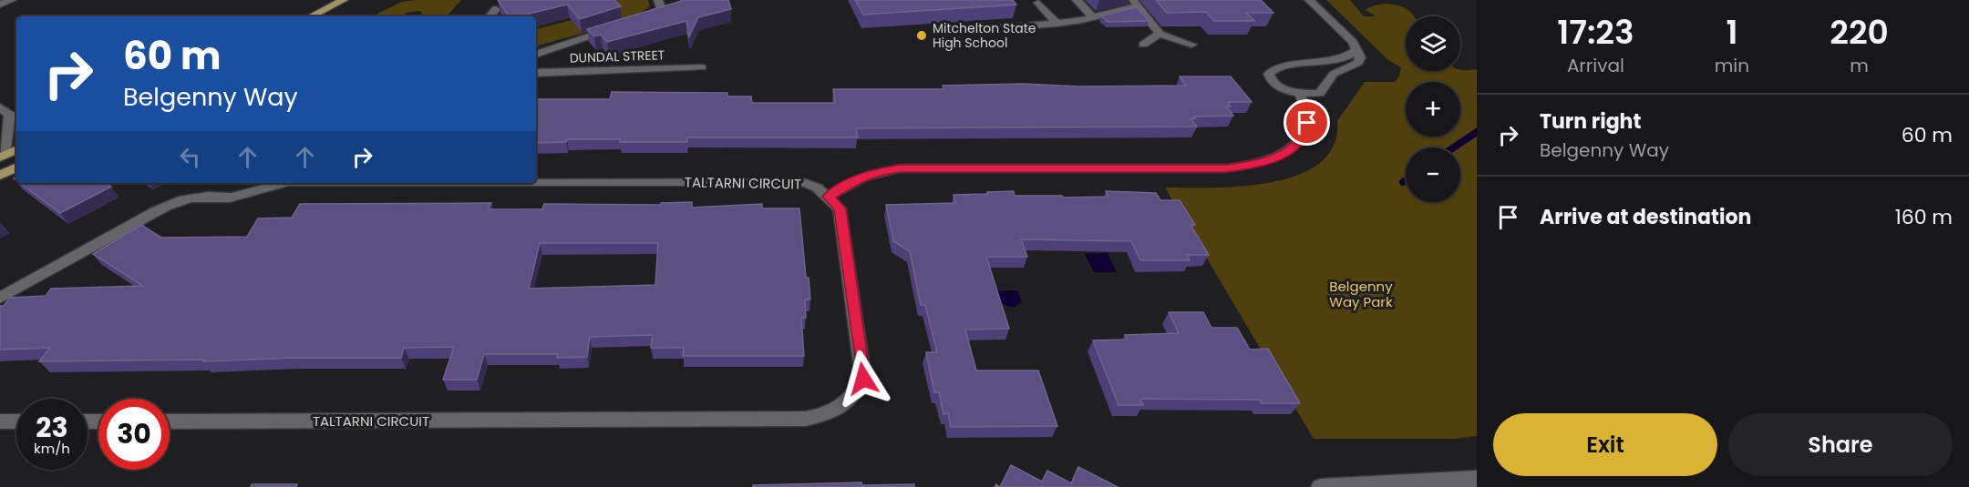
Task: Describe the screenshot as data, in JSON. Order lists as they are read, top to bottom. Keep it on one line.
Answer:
{"streets":{"street":["DUNDAL STREET","TALTARNI CIRCUIT"]},"parks":["Belgenny Way Park"],"places":["Mitchelton State High School"],"page":{"eta":["17:23","Arrival","1","min","220","m"],"map_buttons":["+","−"],"turn":["60 m","Belgenny Way"],"list":[{"name":"Turn right","note":"Belgenny Way","value":"60 m"},{"name":"Arrive at destination","value":"160 m"}],"speed":"23 km/h","limit":"30","buttons":["Exit","Share"]}}
